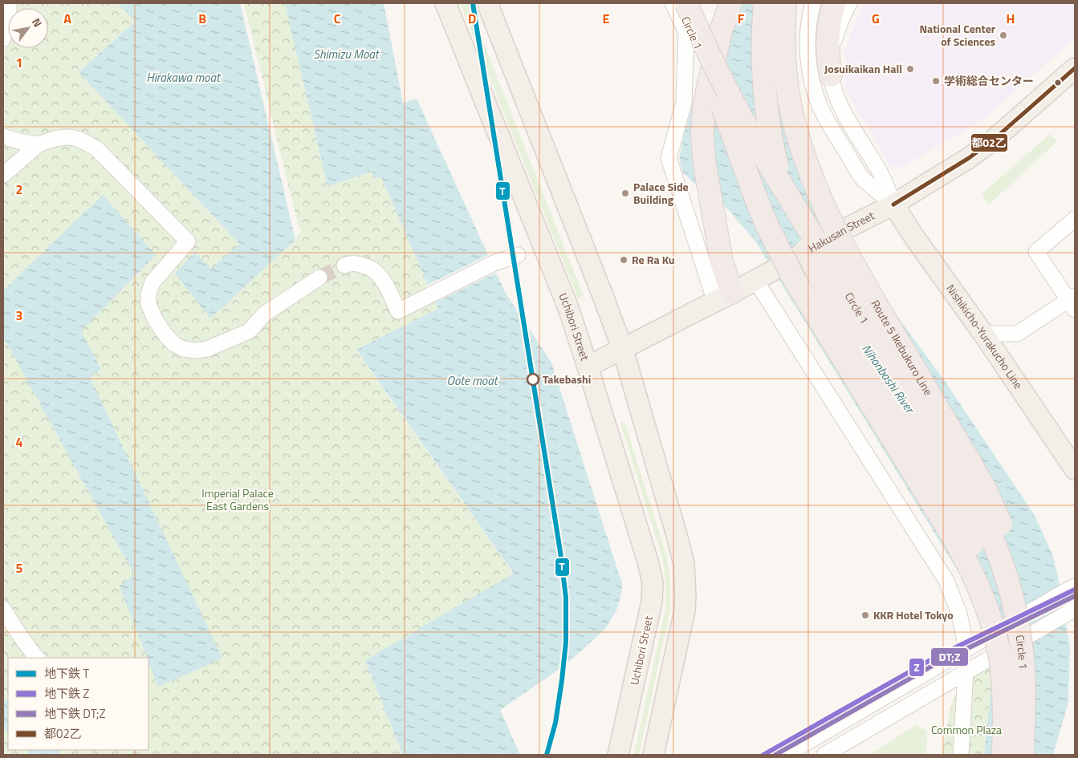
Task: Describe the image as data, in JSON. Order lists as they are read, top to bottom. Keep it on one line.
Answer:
{"streets":{"highway":["Circle 1","Route 5 Ikebukuro Line"],"main road":["Hakusan Street","Uchibori Street","Nishikicho-Yurakucho Line"]},"crossings":[["Circle 1","Route 5 Ikebukuro Line"],["Hakusan Street","Uchibori Street"],["Hakusan Street","Nishikicho-Yurakucho Line"]],"water":["Shimizu Moat","Hirakawa moat","Nihonbashi River","Oote moat"],"parks":["Imperial Palace East Gardens","Common Plaza"],"places":["National Center of Sciences","Josuikaikan Hall","学術総合センター","Palace Side Building","Re Ra Ku","Takebashi","KKR Hotel Tokyo"],"lines":["metro line T","transit line 都02乙","metro line Z","metro line DT;Z"],"legend":["地下鉄 T","地下鉄 Z","地下鉄 DT;Z","都02乙"],"north":"top right","grid":{"columns":["A","B","C","D","E","F","G","H"],"rows":["1","2","3","4","5"]}}
